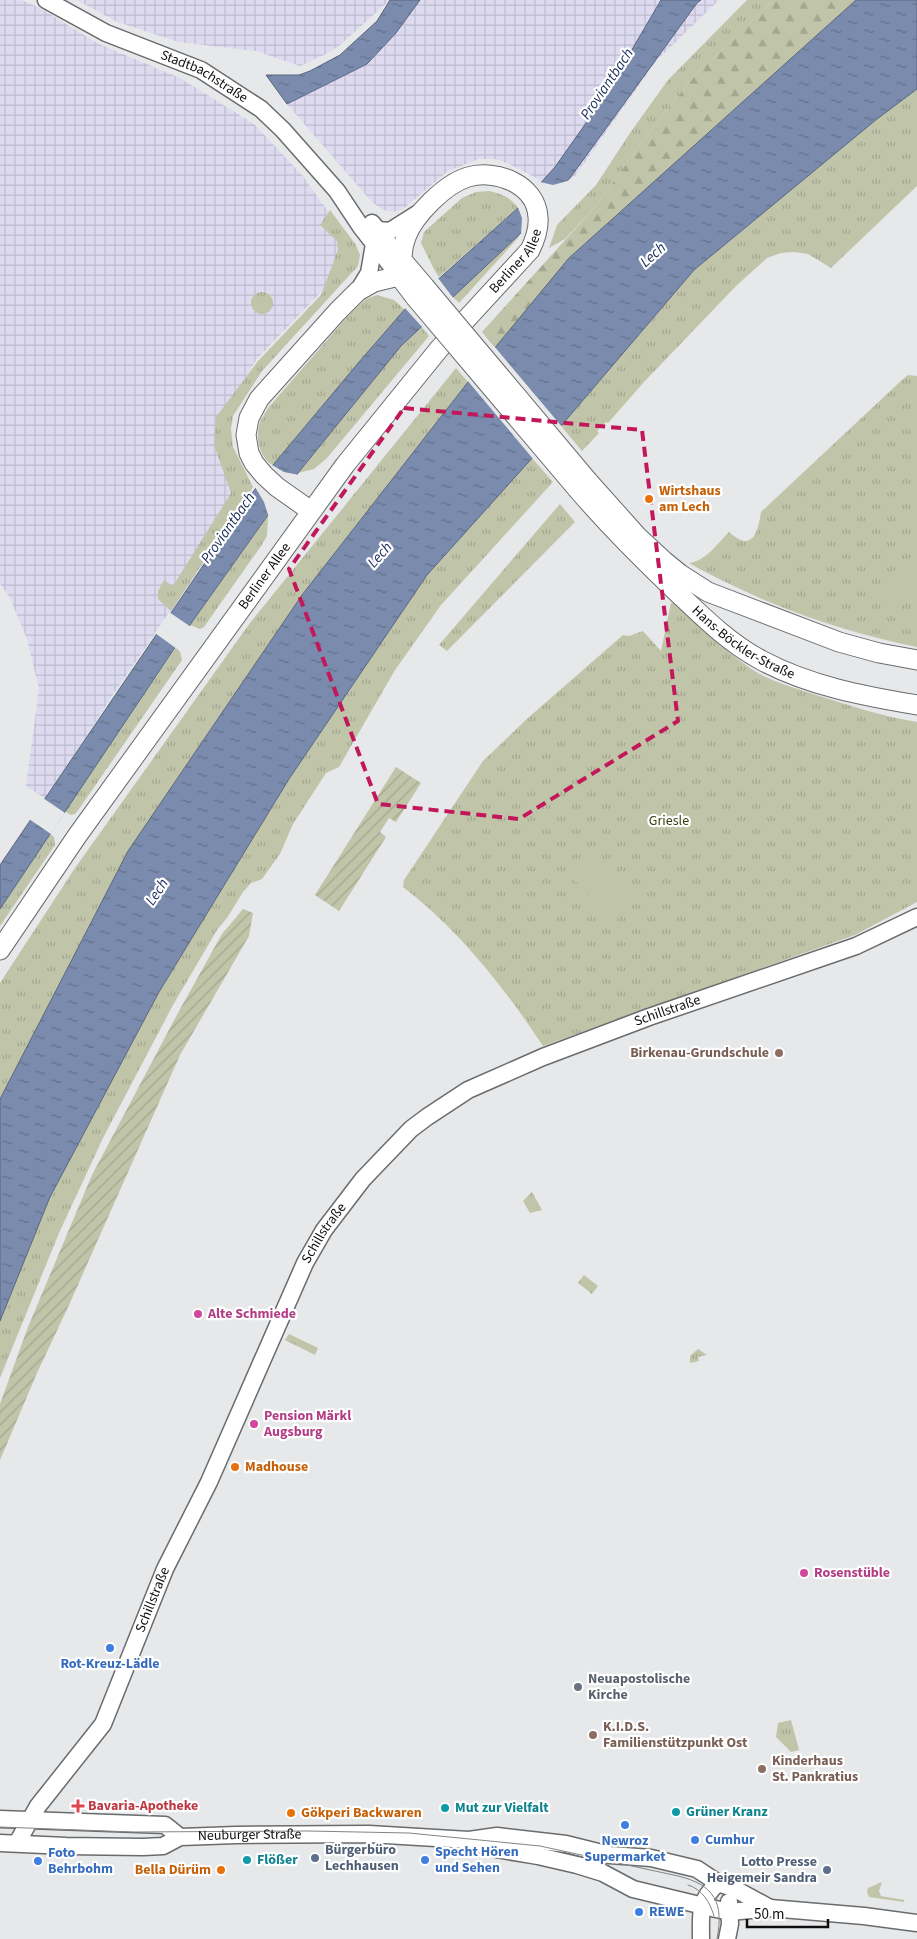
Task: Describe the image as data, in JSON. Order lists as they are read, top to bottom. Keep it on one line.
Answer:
{"streets":{"main road":["Berliner Allee","Hans-Böckler-Straße"],"street":["Stadtbachstraße","Schillstraße","Neuburger Straße"]},"crossings":[["Schillstraße","Neuburger Straße"]],"water":["Proviantbach","Lech"],"parks":["Griesle"],"places":{"other":["Wirtshaus am Lech","Birkenau-Grundschule","Alte Schmiede","Pension Märkl Augsburg","Madhouse","Rosenstüble","Rot-Kreuz-Lädle","Neuapostolische Kirche","K.I.D.S. Familienstützpunkt Ost","Kinderhaus St. Pankratius","Mut zur Vielfalt","Grüner Kranz","Gökperi Backwaren","Newroz Supermarket","Cumhur","Bürgerbüro Lechhausen","Flößer","Specht Hören und Sehen","Foto Behrbohm","Bella Dürüm","Lotto Presse Heigemeir Sandra","REWE"],"health":["Bavaria-Apotheke"]},"scale_bar":"50 m"}
